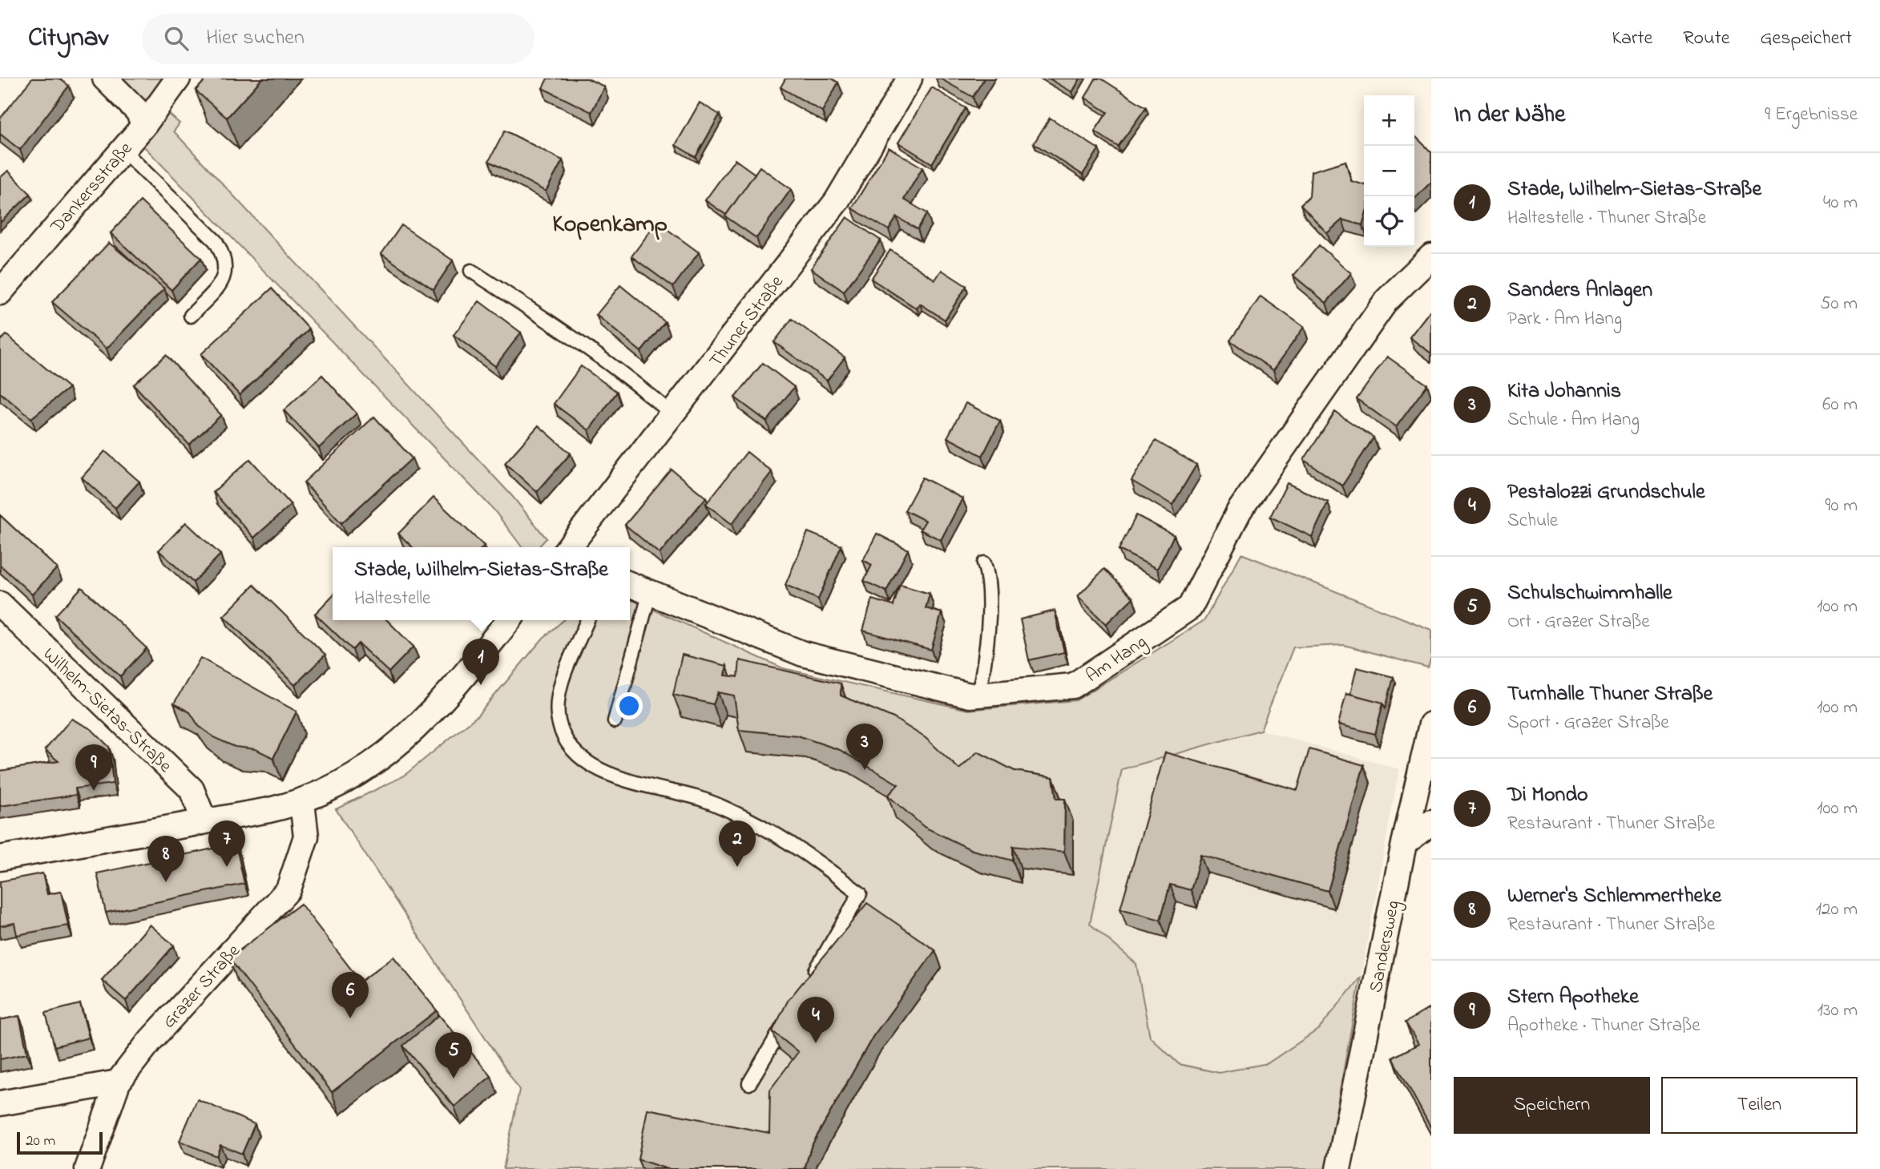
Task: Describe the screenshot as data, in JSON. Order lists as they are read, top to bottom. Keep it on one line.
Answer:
{"streets":{"street":["Dankersstraße","Thuner Straße","Am Hang","Wilhelm-Sietas-Straße","Sandersweg","Grazer Straße"]},"districts":["Kopenkamp"],"scale_bar":"20 m","page":{"header":"Citynav","search":"Hier suchen","nav":["Karte","Route","Gespeichert"],"heading":["In der Nähe","9 Ergebnisse"],"map_buttons":["+","−"],"list":[{"mark":"1","name":"Stade, Wilhelm-Sietas-Straße","note":"Haltestelle · Thuner Straße","value":"40 m"},{"mark":"2","name":"Sanders Anlagen","note":"Park · Am Hang","value":"50 m"},{"mark":"3","name":"Kita Johannis","note":"Schule · Am Hang","value":"60 m"},{"mark":"4","name":"Pestalozzi Grundschule","note":"Schule","value":"90 m"},{"mark":"5","name":"Schulschwimmhalle","note":"Ort · Grazer Straße","value":"100 m"},{"mark":"6","name":"Turnhalle Thuner Straße","note":"Sport · Grazer Straße","value":"100 m"},{"mark":"7","name":"Di Mondo","note":"Restaurant · Thuner Straße","value":"100 m"},{"mark":"8","name":"Werner's Schlemmertheke","note":"Restaurant · Thuner Straße","value":"120 m"},{"mark":"9","name":"Stern Apotheke","note":"Apotheke · Thuner Straße","value":"130 m"}],"popup":["Stade, Wilhelm-Sietas-Straße","Haltestelle"],"pins":["1","3","9","2","7","8","6","4","5"],"buttons":["Speichern","Teilen"],"scale":"20 m"}}
